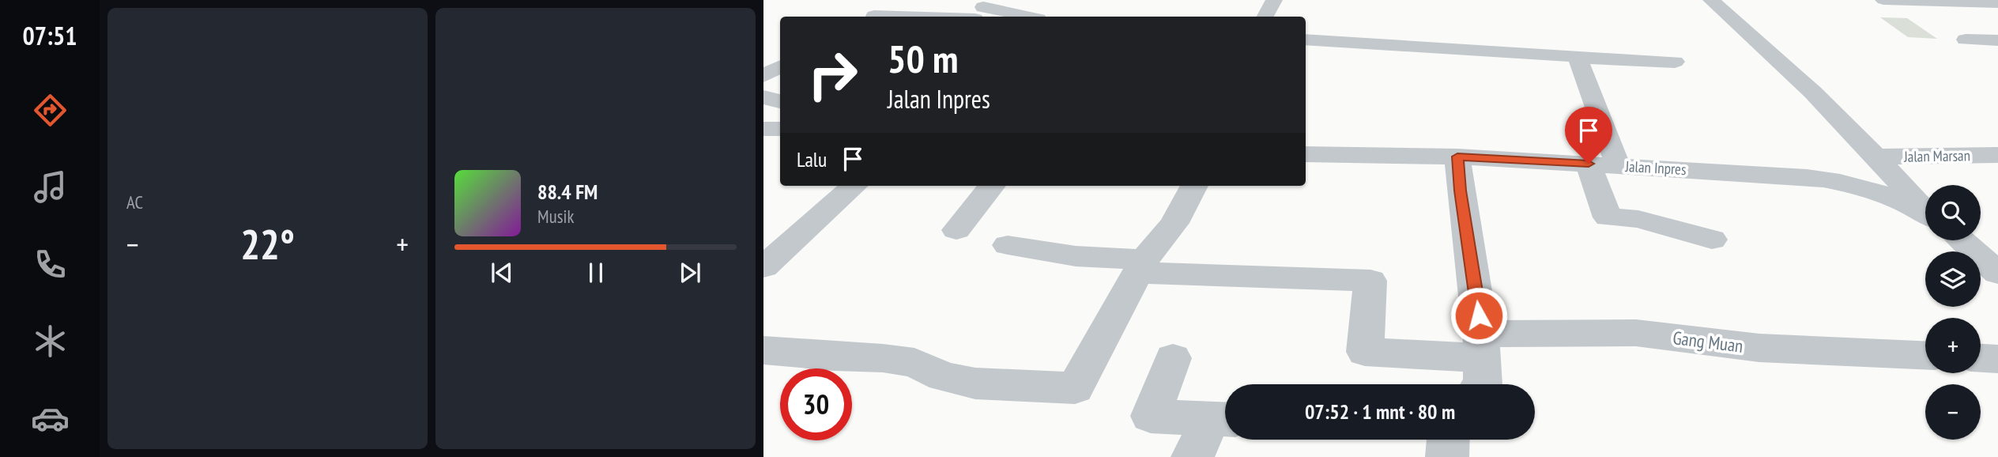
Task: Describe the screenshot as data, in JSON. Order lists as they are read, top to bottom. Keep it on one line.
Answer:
{"streets":{"street":["Jalan Marsan","Jalan Inpres","Gang Muan"]},"crossings":[["Jalan Marsan","Jalan Inpres"]],"page":{"tabs":"07:51","tile":"AC","turn":["50 m","Jalan Inpres"],"then":"Lalu","song":["88.4 FM","Musik"],"map_buttons":["+","−"],"heat":["−","22°","+"],"limit":"30","trip":"07:52 · 1 mnt · 80 m"}}
